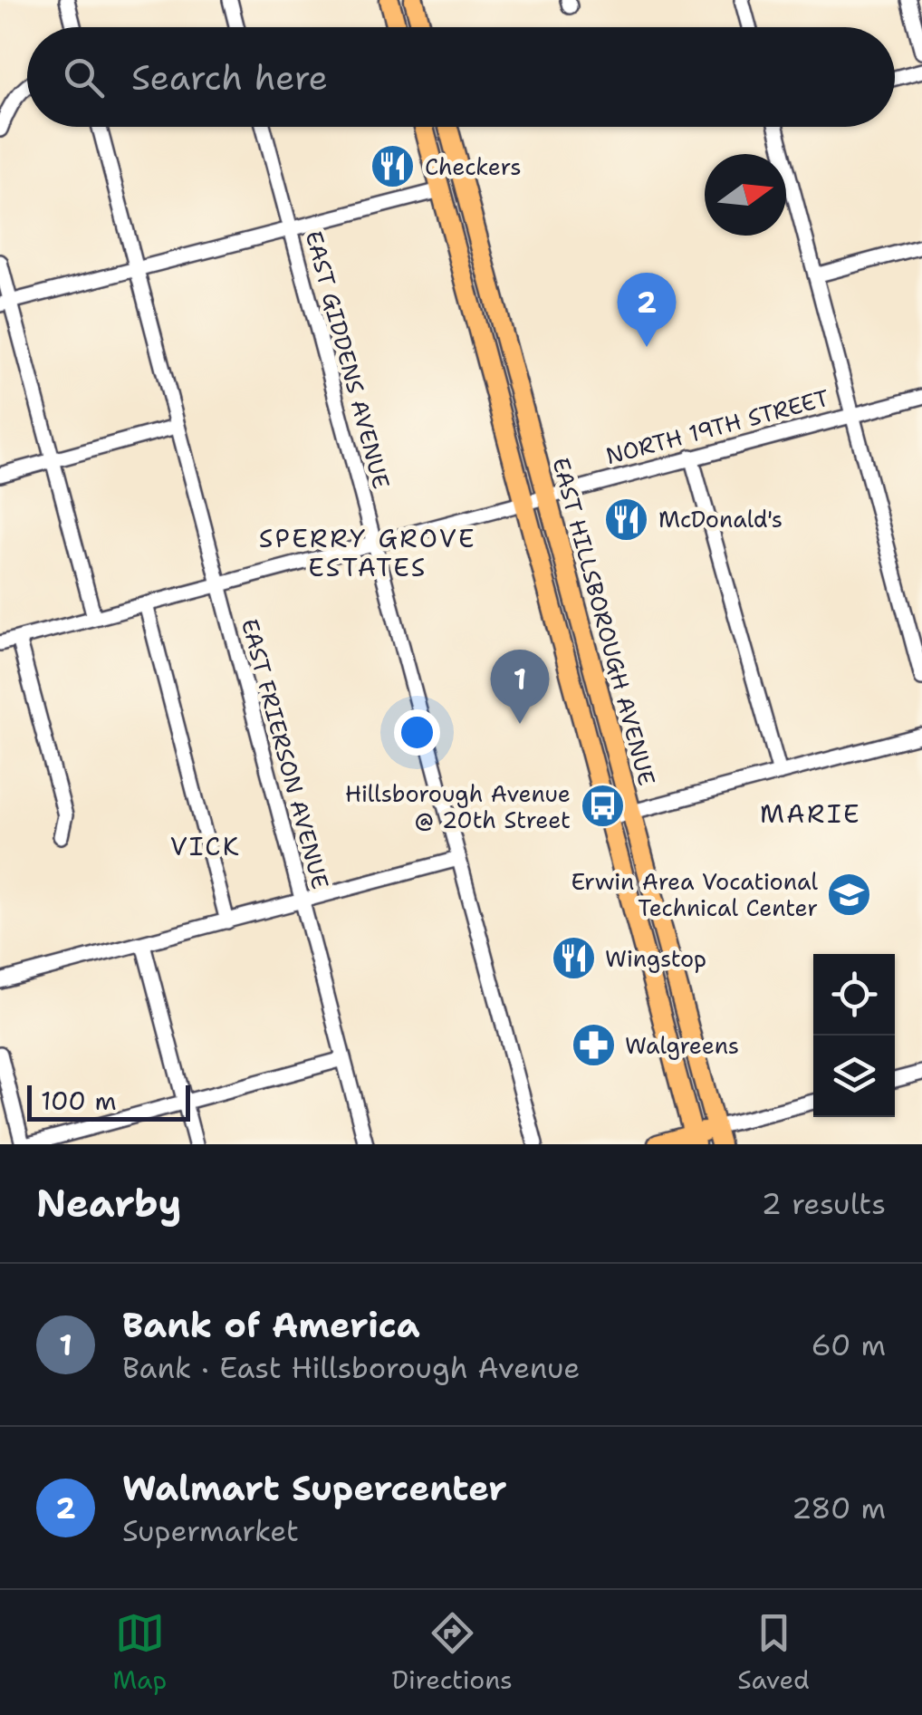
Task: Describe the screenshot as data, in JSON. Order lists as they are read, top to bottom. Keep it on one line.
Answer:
{"streets":{"main road":["EAST HILLSBOROUGH AVENUE"],"street":["EAST GIDDENS AVENUE","NORTH 19TH STREET","EAST FRIERSON AVENUE"]},"crossings":[["EAST GIDDENS AVENUE","NORTH 19TH STREET"],["NORTH 19TH STREET","EAST HILLSBOROUGH AVENUE"],["NORTH 19TH STREET","EAST FRIERSON AVENUE"]],"districts":["SPERRY GROVE ESTATES","MARIE","VICK"],"places":{"restaurant":["Checkers","McDonald's","Wingstop"],"bus stop":["Hillsborough Avenue @ 20th Street"],"school or university":["Erwin Area Vocational Technical Center"],"pharmacy":["Walgreens"]},"scale_bar":"100 m","north":"right","page":{"search":"Search here","pins":["2","1"],"scale":"100 m","heading":["Nearby","2 results"],"list":[{"mark":"1","name":"Bank of America","note":"Bank · East Hillsborough Avenue","value":"60 m"},{"mark":"2","name":"Walmart Supercenter","note":"Supermarket","value":"280 m"}],"nav":["Map","Directions","Saved"]}}
